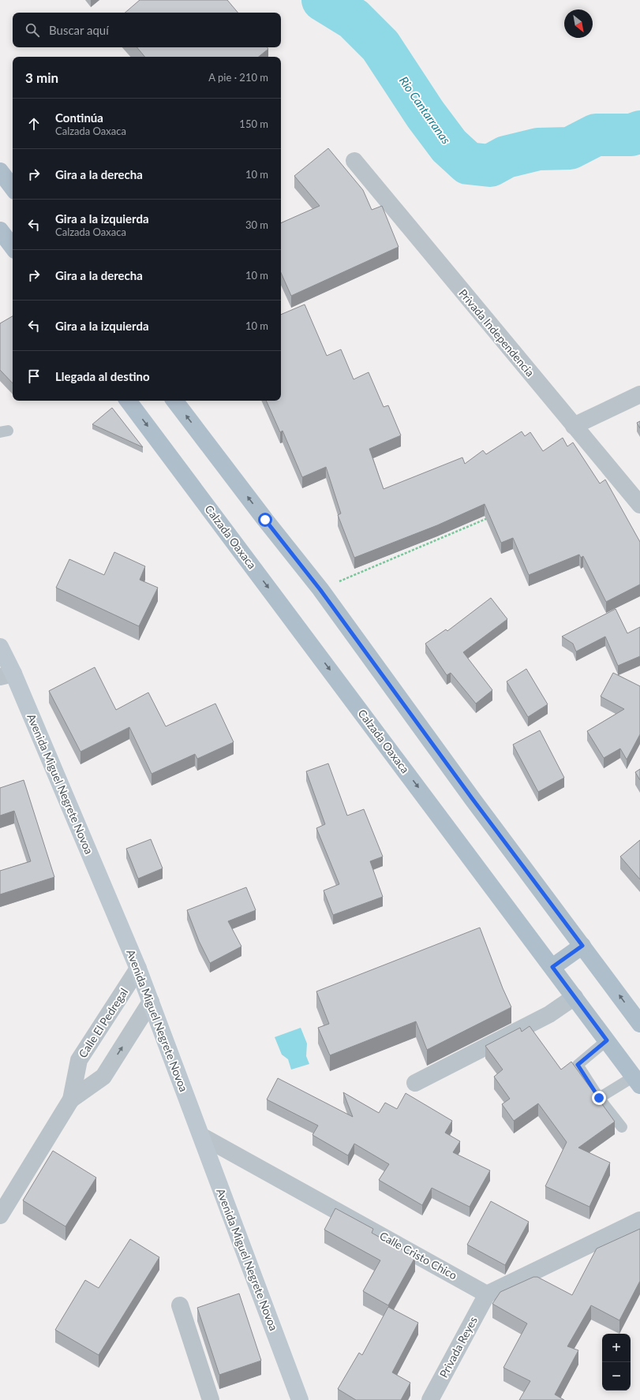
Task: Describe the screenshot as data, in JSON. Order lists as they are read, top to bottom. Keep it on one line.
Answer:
{"streets":{"main road":["Calzada Oaxaca","Avenida Miguel Negrete Novoa"],"street":["Privada Independencia","Calle El Pedregal","Calle Cristo Chico","Privada Reyes"]},"crossings":[["Avenida Miguel Negrete Novoa","Calle El Pedregal"],["Avenida Miguel Negrete Novoa","Calle Cristo Chico"],["Calle Cristo Chico","Privada Reyes"]],"water":["Rio Cantarranas"],"north":"bottom right","page":{"search":"Buscar aquí","heading":["3 min","A pie · 210 m"],"list":[["Continúa","Calzada Oaxaca","150 m"],["Gira a la derecha","10 m"],["Gira a la izquierda","Calzada Oaxaca","30 m"],["Gira a la derecha","10 m"],["Gira a la izquierda","10 m"],"Llegada al destino"],"map_buttons":["+","−"]}}
